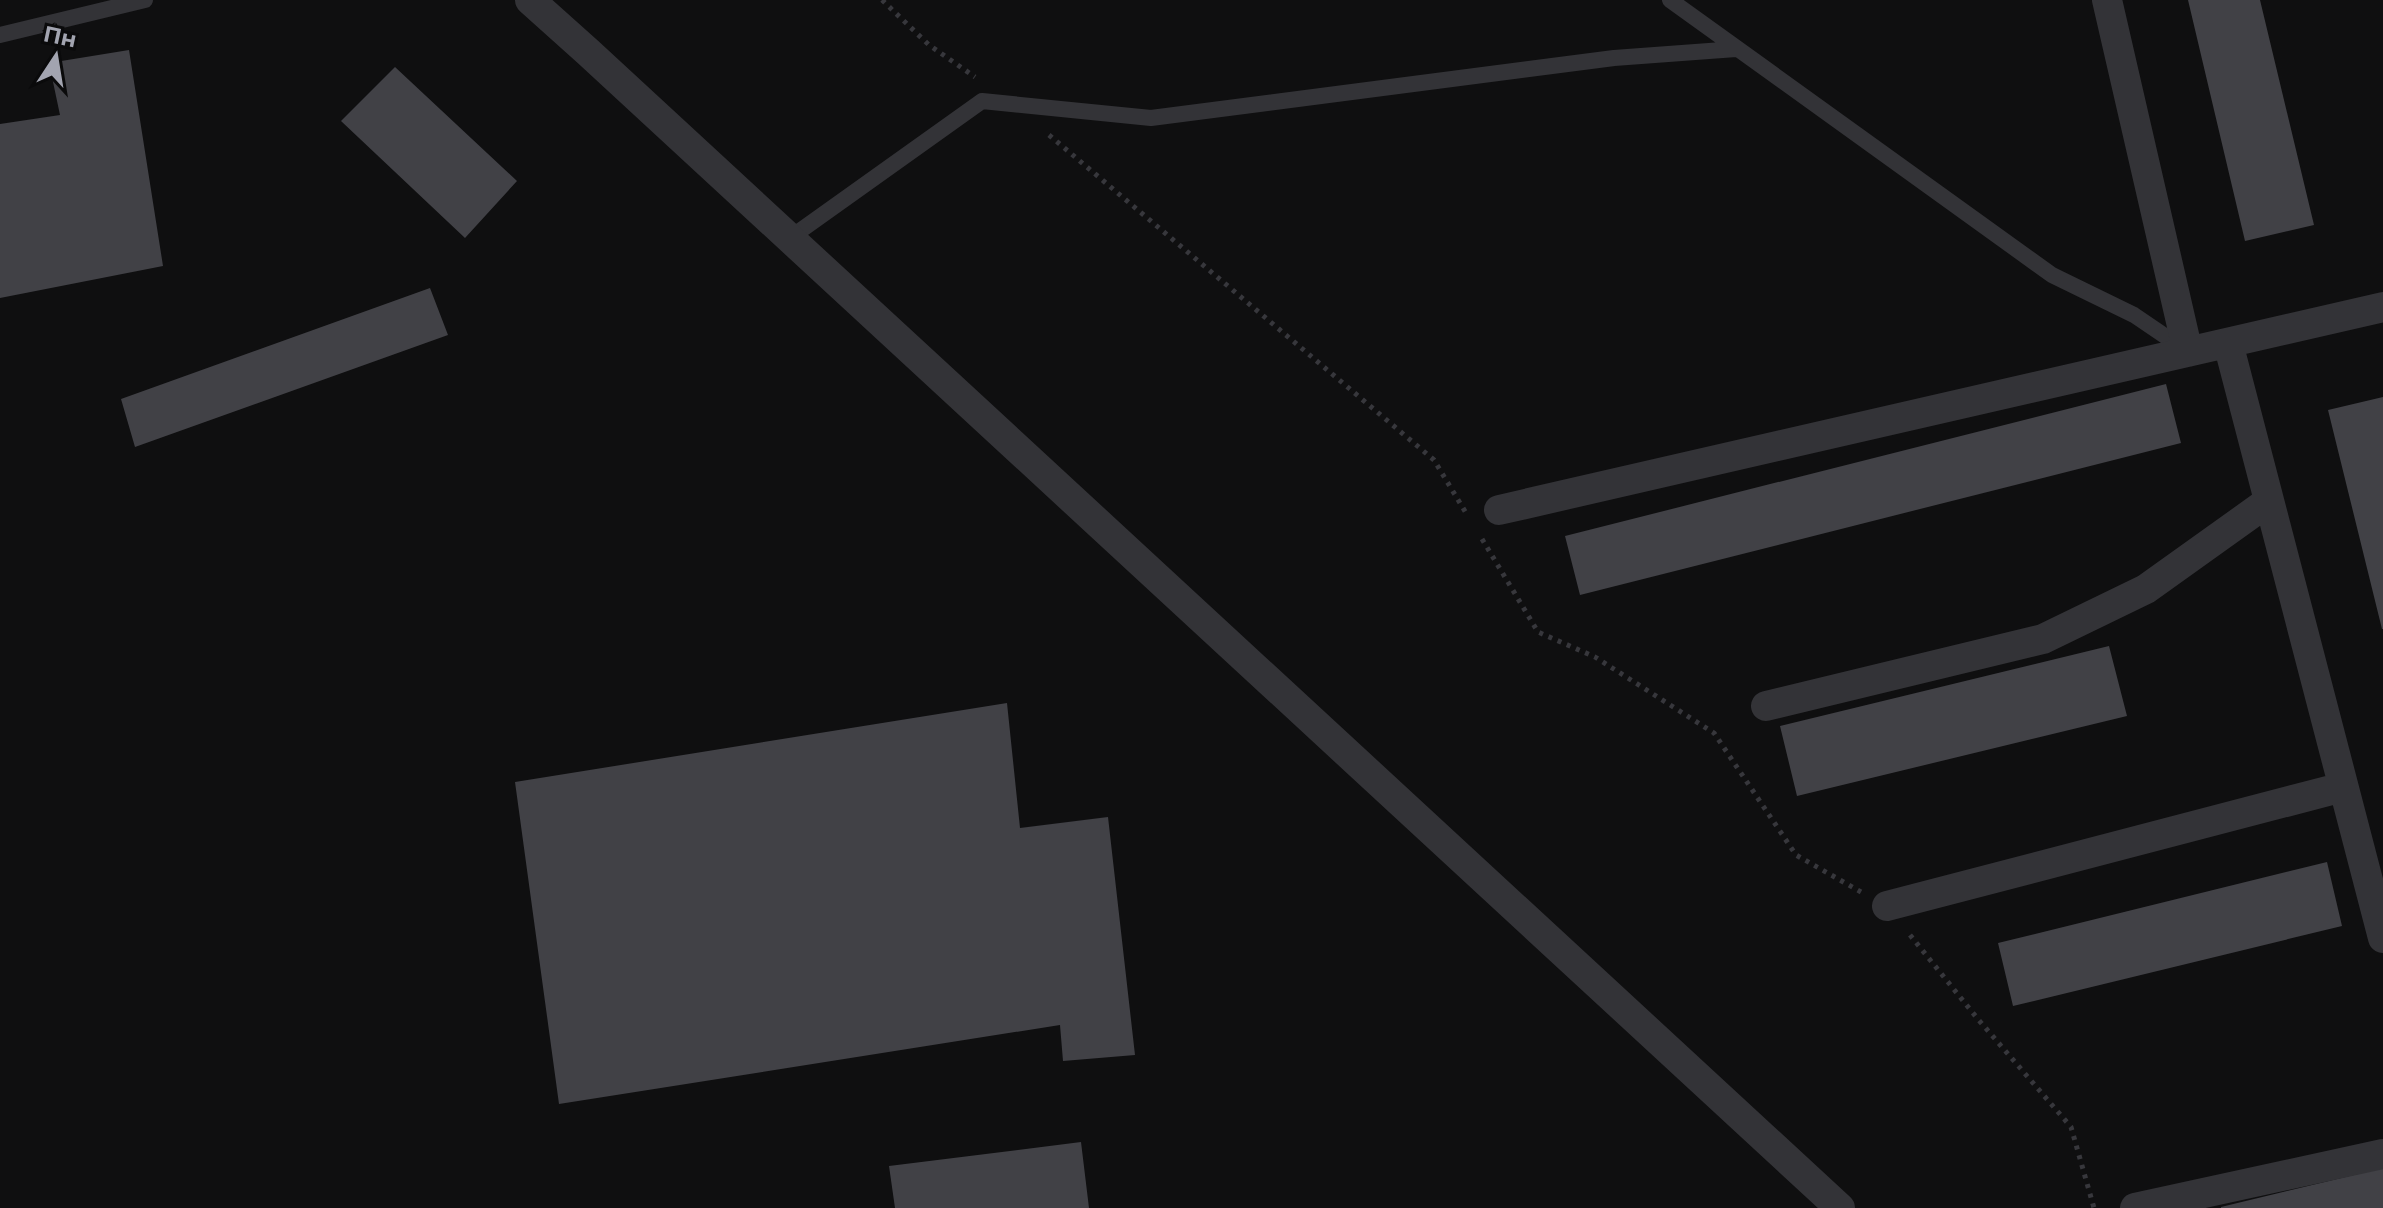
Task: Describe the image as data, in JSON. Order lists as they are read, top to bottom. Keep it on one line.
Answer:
{"north":"top"}
